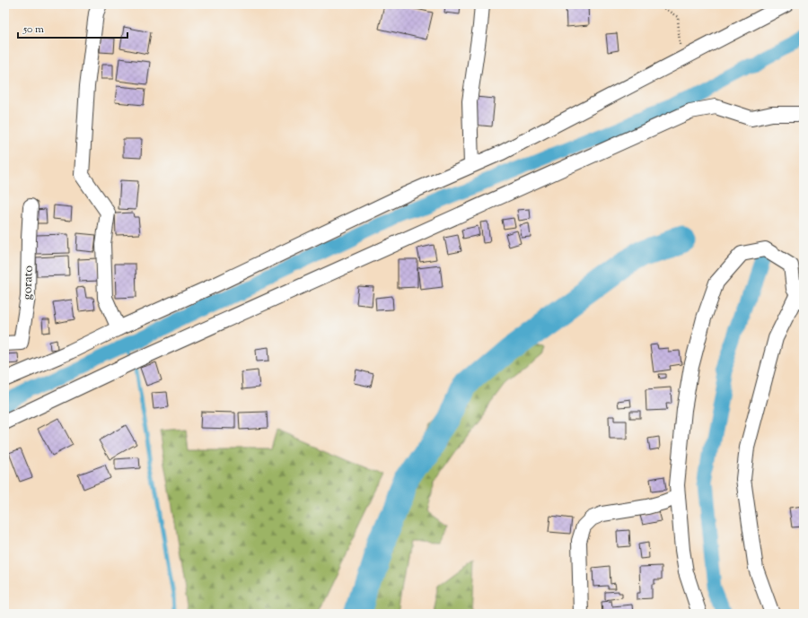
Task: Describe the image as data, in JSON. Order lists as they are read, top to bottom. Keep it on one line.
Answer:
{"streets":{"street":["gorato"]},"scale_bar":"50 m"}
